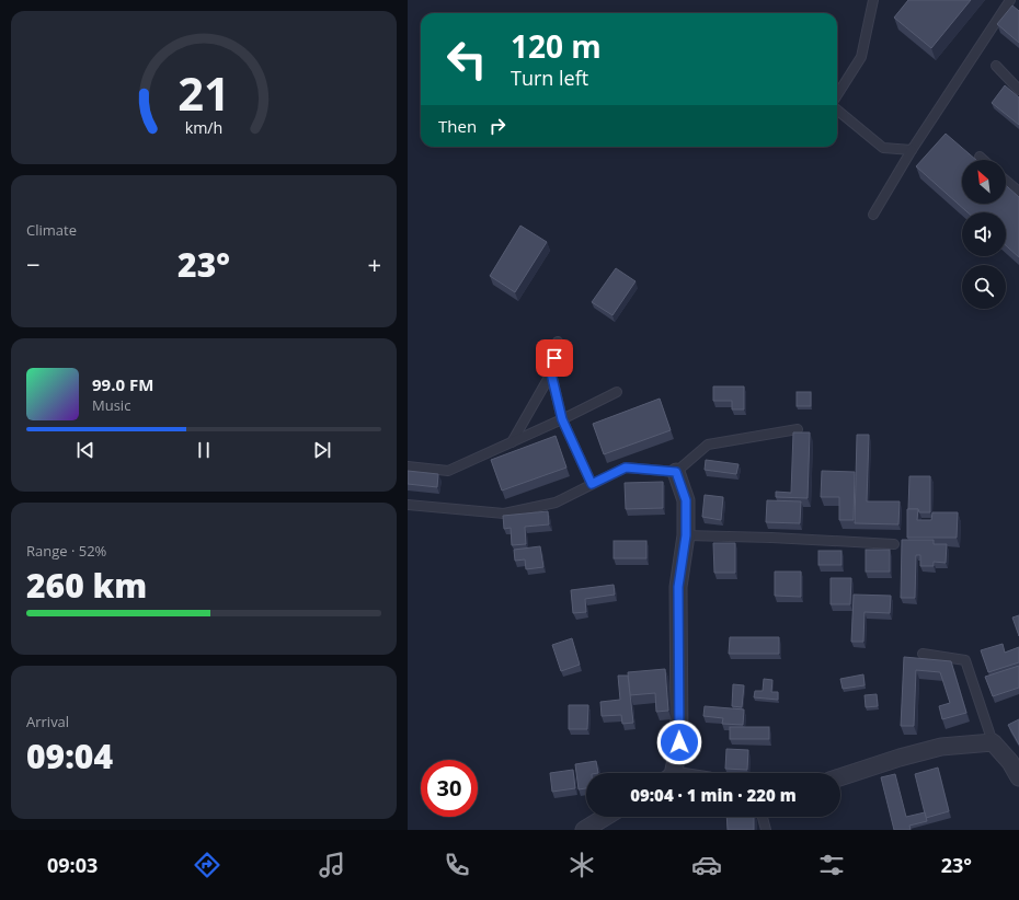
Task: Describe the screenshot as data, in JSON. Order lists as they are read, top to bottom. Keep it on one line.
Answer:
{"north":"top left","page":{"turn":["120 m","Turn left"],"then":"Then","tile":["Climate",["Range · 52%","260 km"],["Arrival","09:04"]],"heat":["−","23°","+"],"song":["99.0 FM","Music"],"limit":"30","trip":"09:04 · 1 min · 220 m","tabs":["09:03","23°"],"gauge":["21","km/h"]}}
